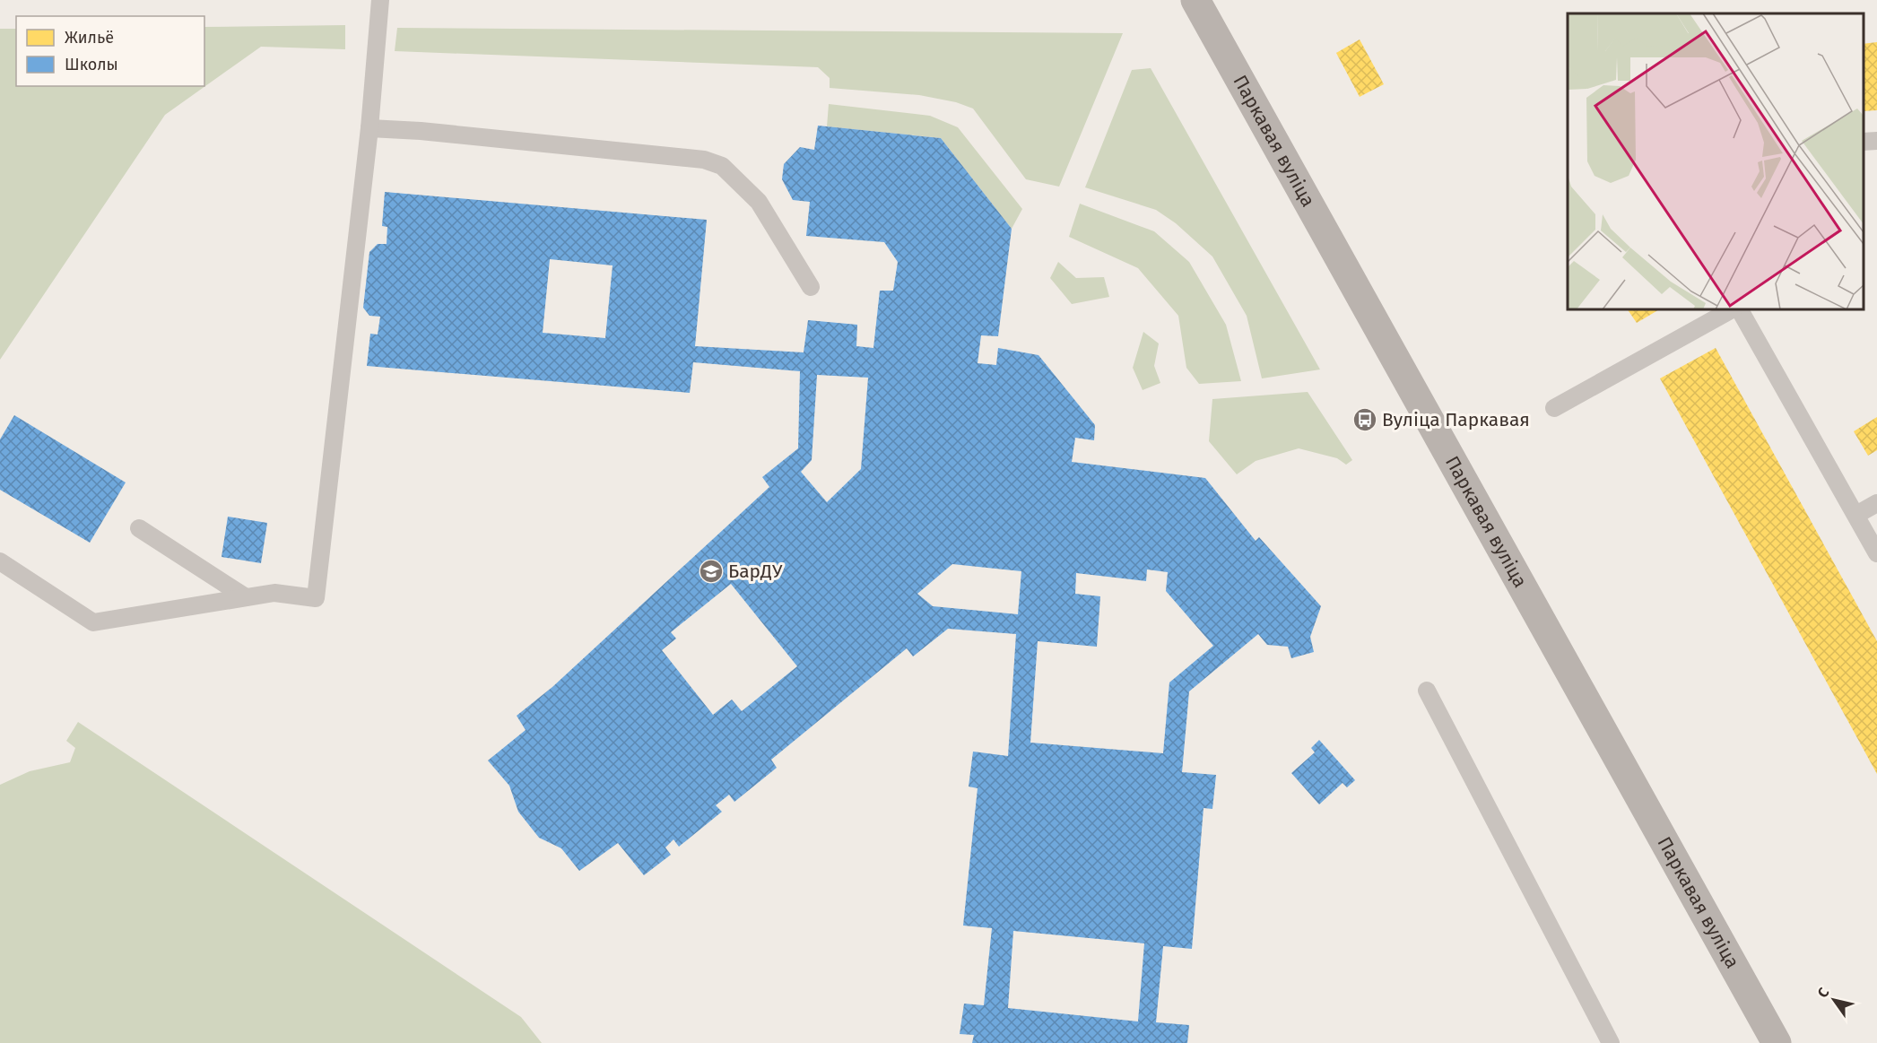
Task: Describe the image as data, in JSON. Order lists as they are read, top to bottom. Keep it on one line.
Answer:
{"streets":{"main road":["Паркавая вуліца"]},"places":{"bus stop":["Вуліца Паркавая"],"school or university":["БарДУ"]},"legend":["Жильё","Школы"],"north":"top left"}
